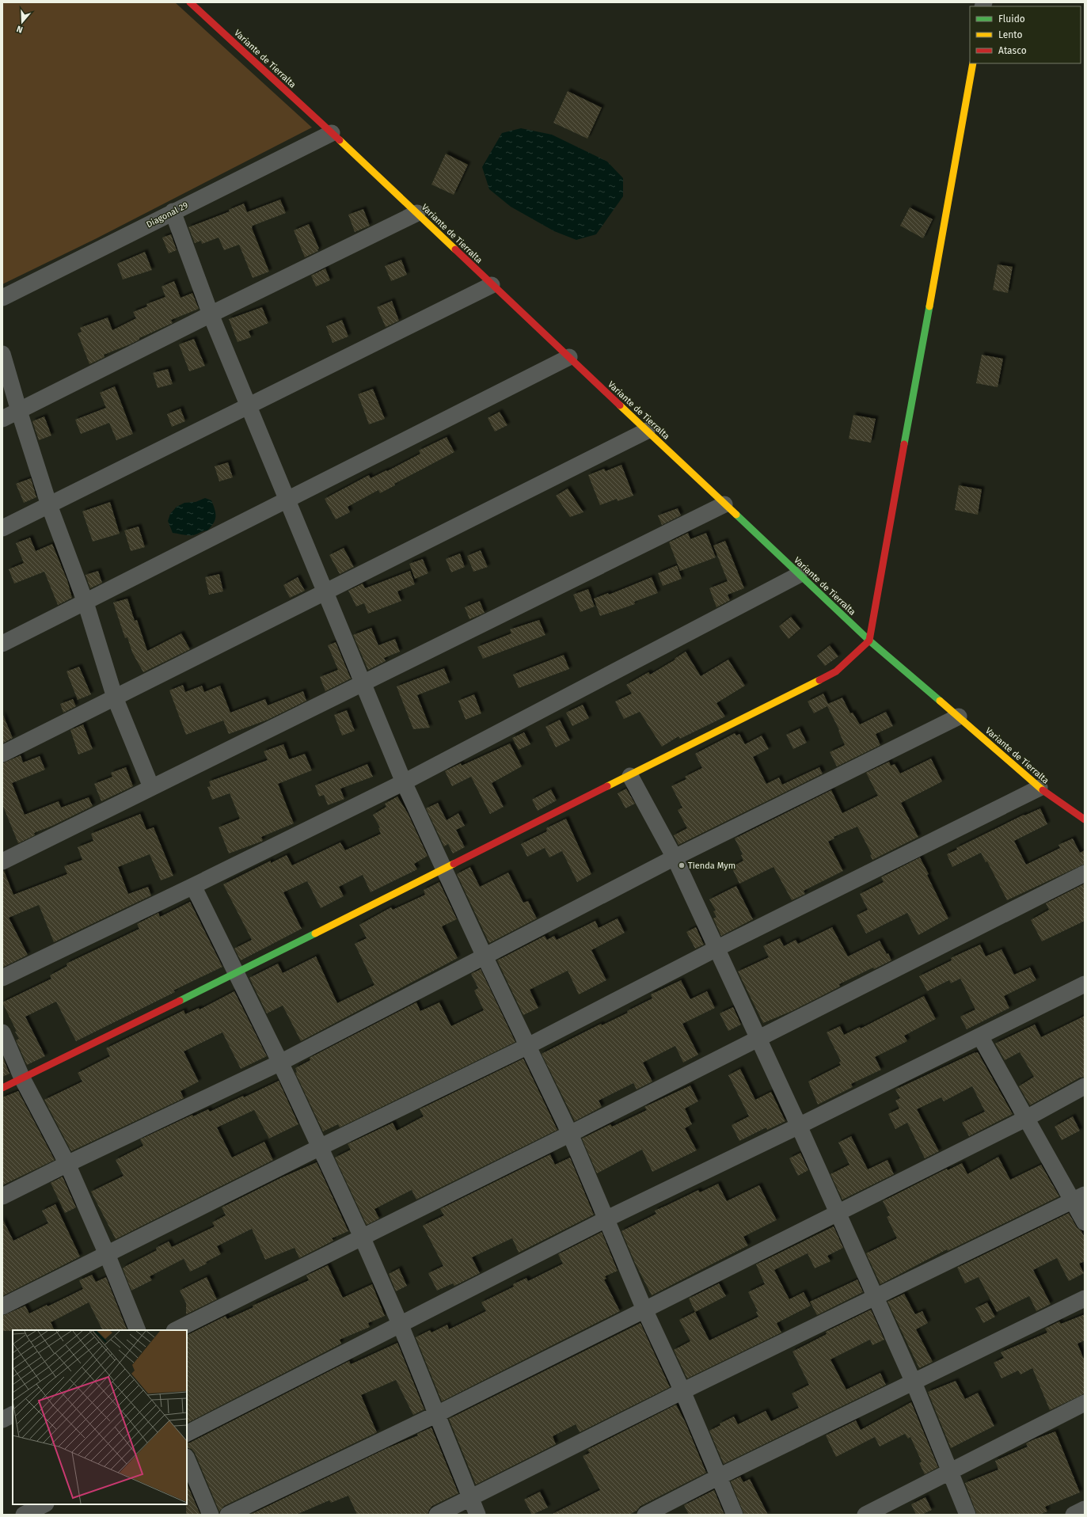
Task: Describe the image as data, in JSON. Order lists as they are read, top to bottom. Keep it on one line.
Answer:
{"streets":{"street":["Variante de Tierralta","Diagonal 29"]},"crossings":[["Variante de Tierralta","Diagonal 29"]],"places":["Tienda Mym"],"legend":["Fluido","Lento","Atasco"],"north":"bottom"}
